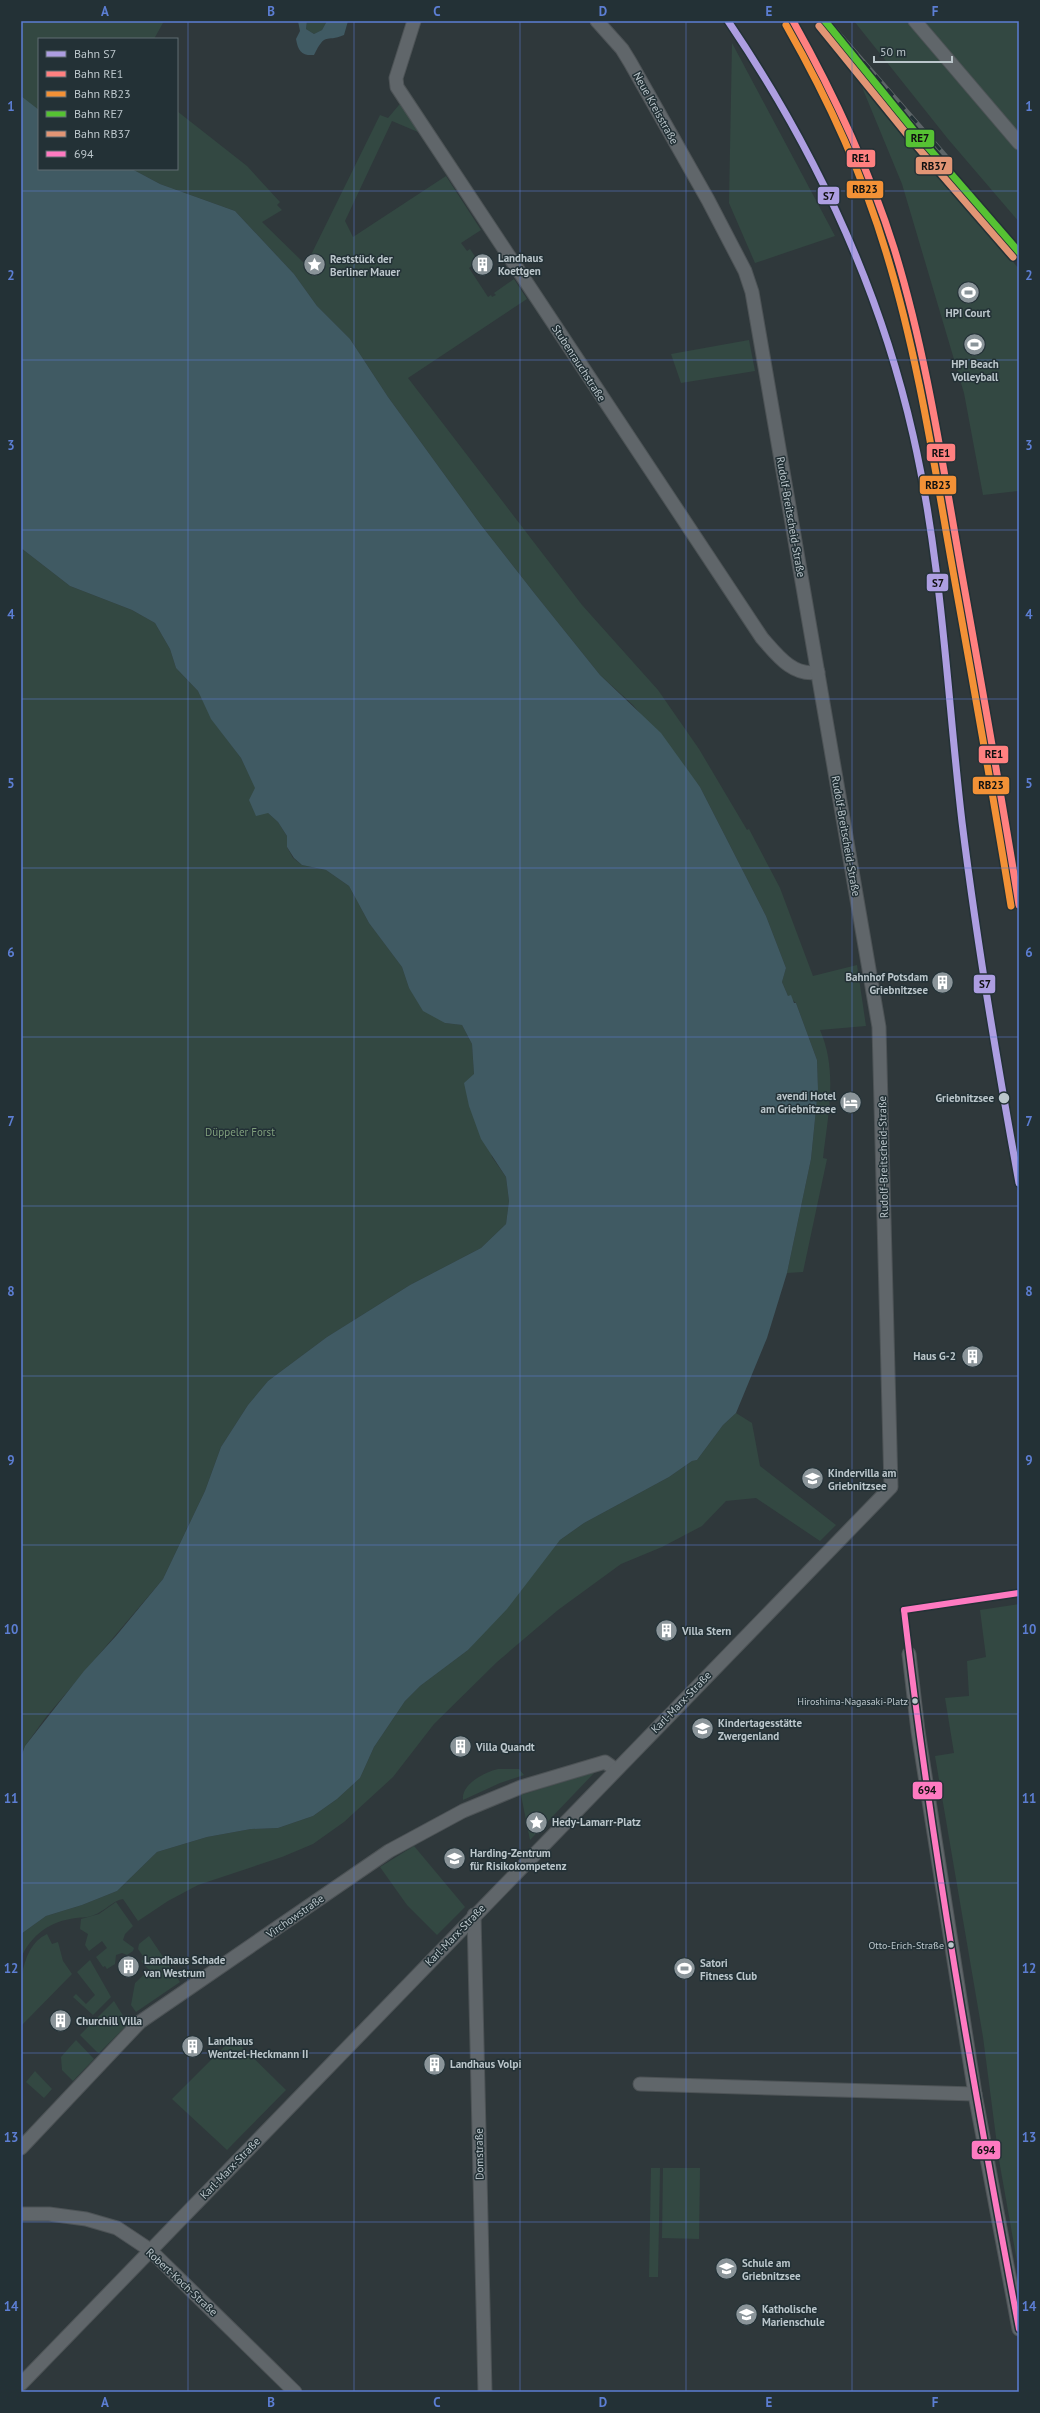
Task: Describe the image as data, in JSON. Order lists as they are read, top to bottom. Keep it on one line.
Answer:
{"streets":{"street":["Neue Kreisstraße","Stubenrauchstraße","Rudolf-Breitscheid-Straße","Karl-Marx-Straße","Virchowstraße","Domstraße","Robert-Koch-Straße"]},"crossings":[["Neue Kreisstraße","Rudolf-Breitscheid-Straße"],["Stubenrauchstraße","Rudolf-Breitscheid-Straße"],["Rudolf-Breitscheid-Straße","Karl-Marx-Straße"],["Karl-Marx-Straße","Virchowstraße"],["Karl-Marx-Straße","Domstraße"],["Karl-Marx-Straße","Robert-Koch-Straße"]],"parks":["Düppeler Forst"],"places":{"building":["Landhaus Koettgen","Bahnhof Potsdam Griebnitzsee","Haus G-2","Villa Stern","Villa Quandt","Landhaus Schade van Westrum","Churchill Villa","Landhaus Wentzel-Heckmann II","Landhaus Volpi"],"place":["Reststück der Berliner Mauer","Hedy-Lamarr-Platz"],"sports":["HPI Court","HPI Beach Volleyball","Satori Fitness Club"],"other":["Griebnitzsee","Hiroshima-Nagasaki-Platz","Otto-Erich-Straße"],"hotel":["avendi Hotel am Griebnitzsee"],"school or university":["Kindervilla am Griebnitzsee","Kindertagesstätte Zwergenland","Harding-Zentrum für Risikokompetenz","Schule am Griebnitzsee","Katholische Marienschule"]},"lines":["rail line S7","rail line RE1","rail line RE7","rail line RB23","rail line RB37","transit line 694"],"legend":["Bahn S7","Bahn RE1","Bahn RB23","Bahn RE7","Bahn RB37","694"],"scale_bar":"50 m","grid":{"columns":["A","B","C","D","E","F"],"rows":["1","2","3","4","5","6","7","8","9","10","11","12","13","14"]}}
